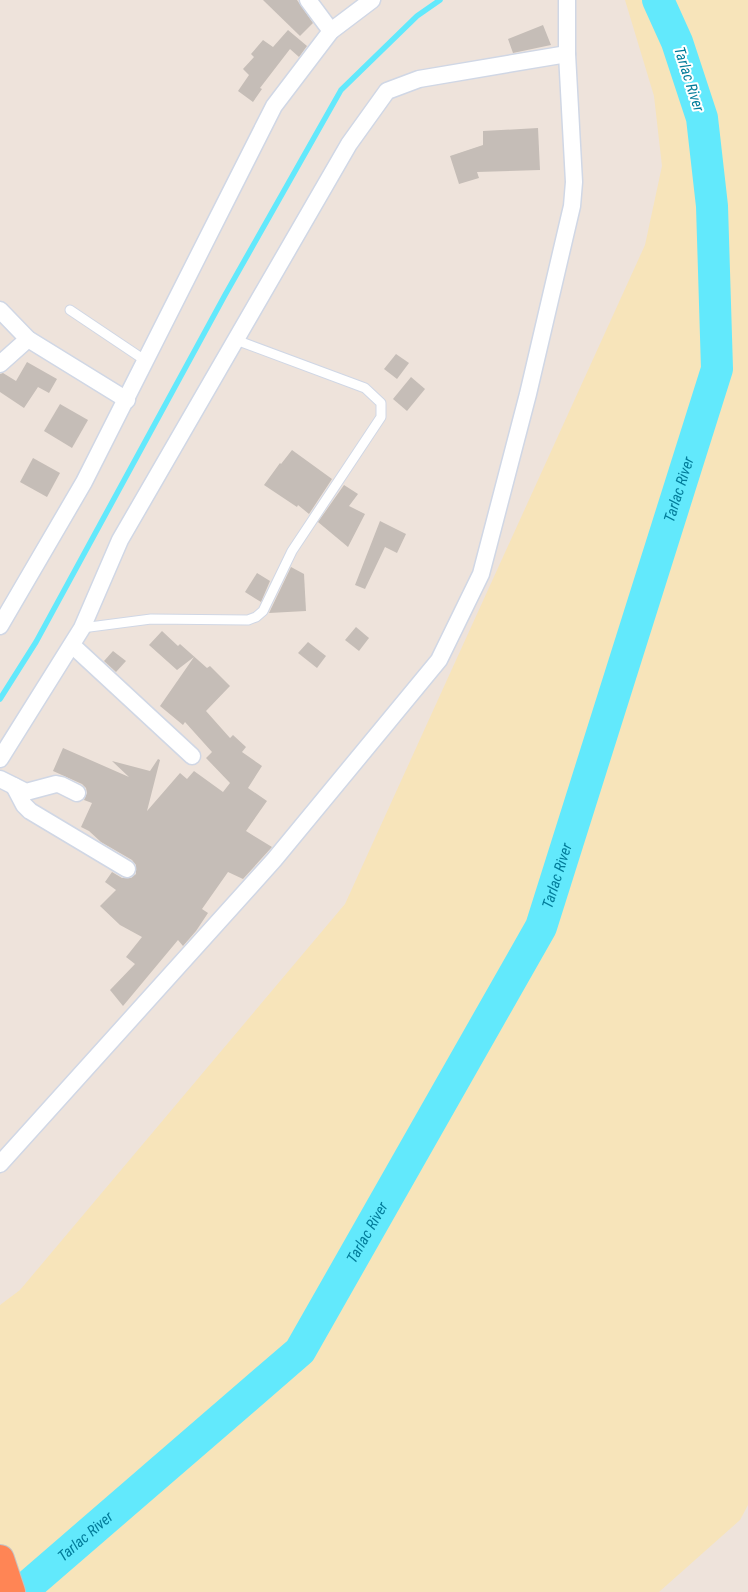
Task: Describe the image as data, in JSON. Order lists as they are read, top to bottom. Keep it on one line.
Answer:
{"water":["Tarlac River"]}
